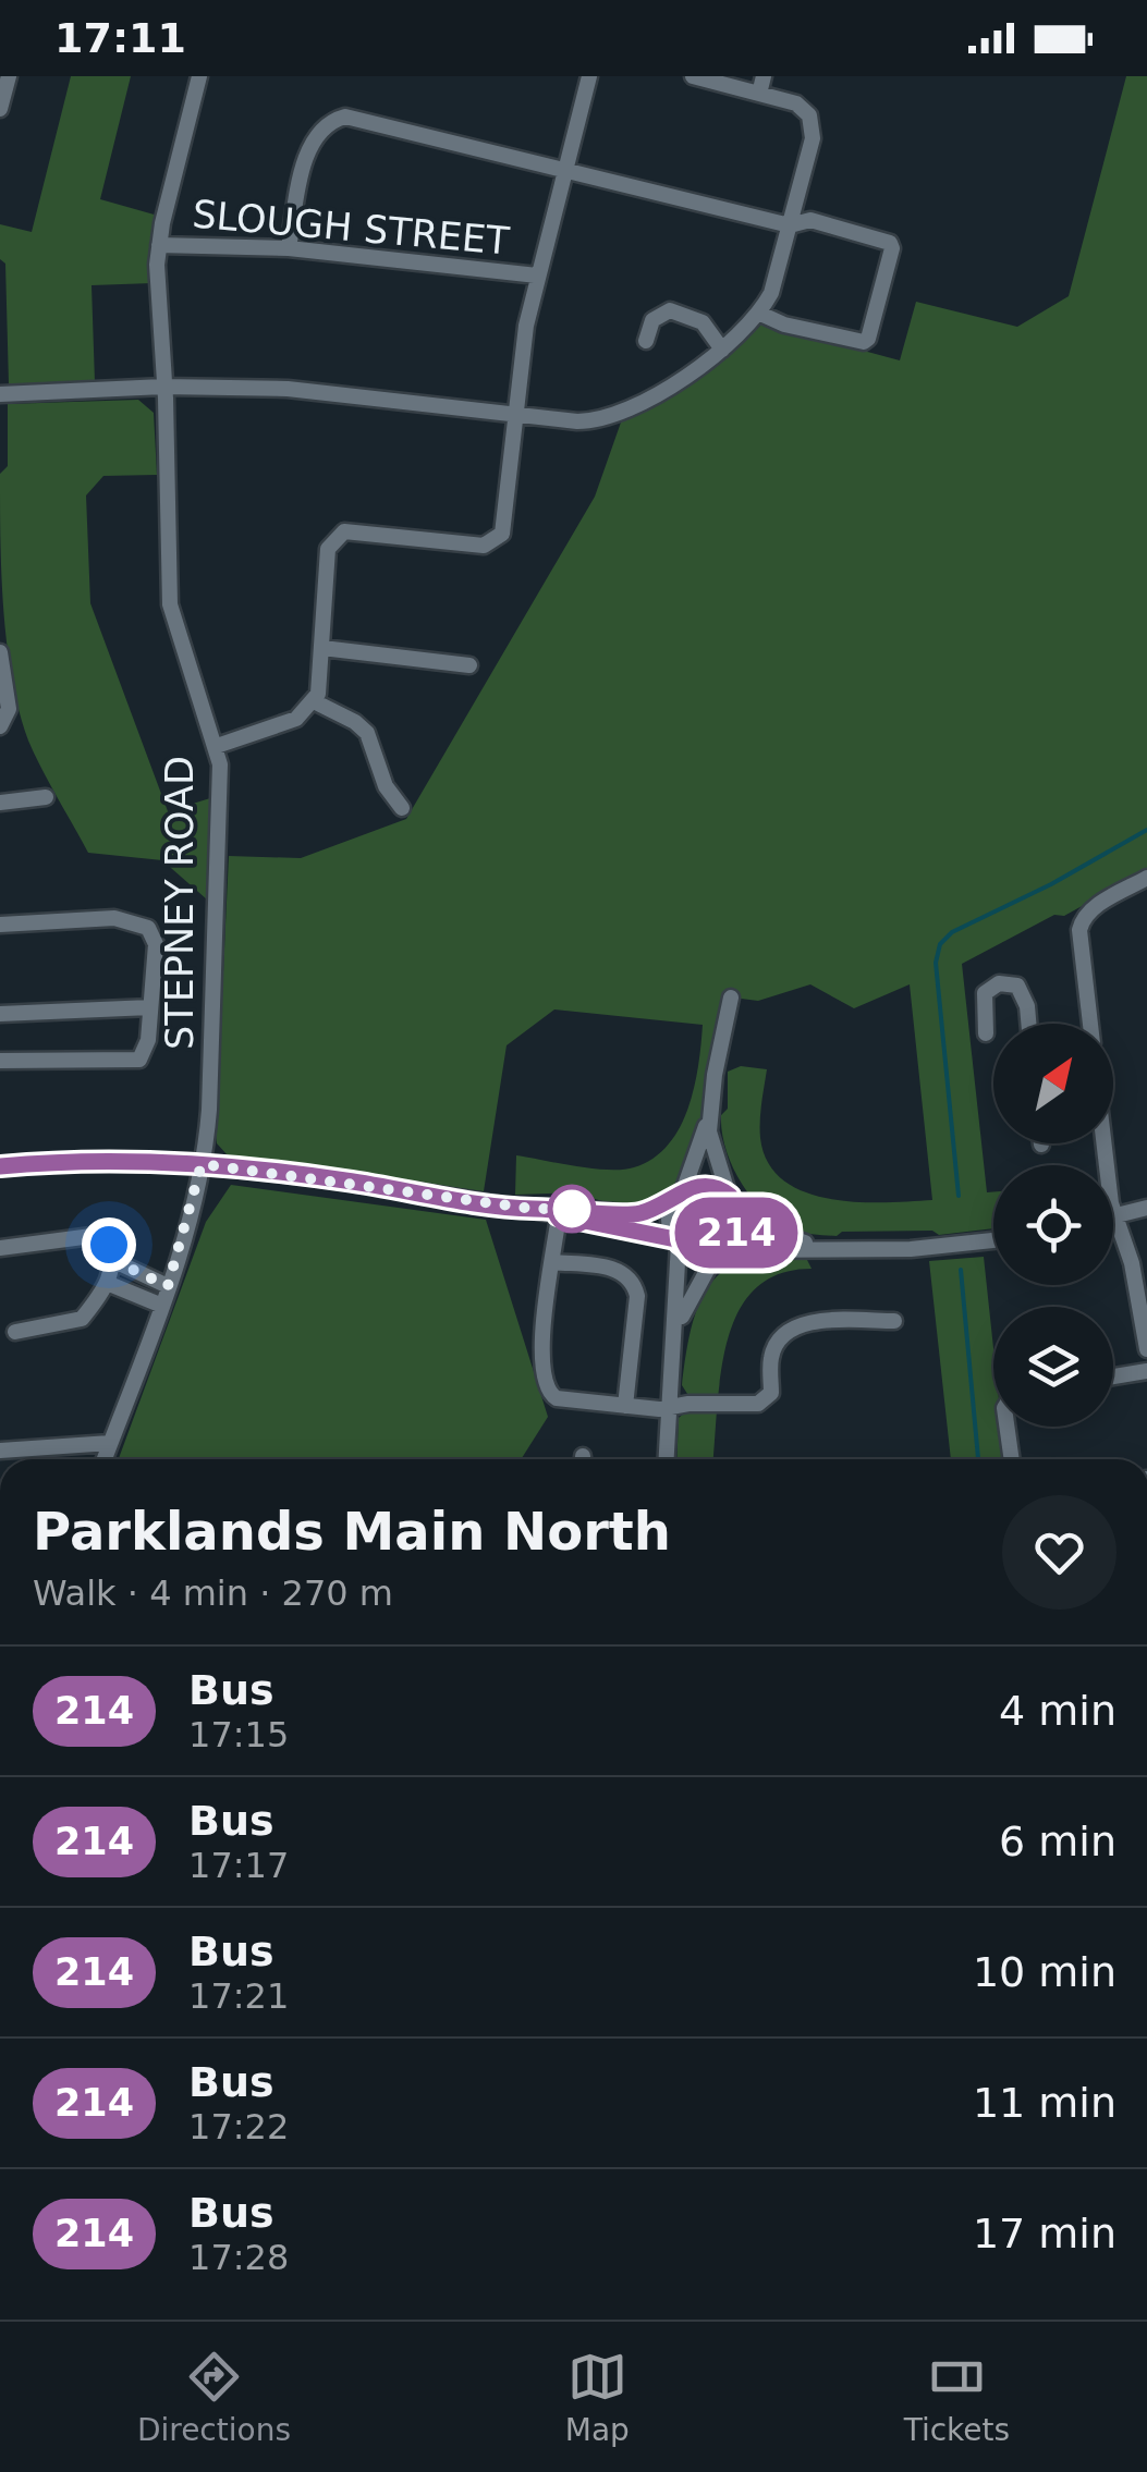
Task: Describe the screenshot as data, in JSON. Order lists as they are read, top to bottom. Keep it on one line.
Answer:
{"streets":{"street":["SLOUGH STREET","STEPNEY ROAD"]},"crossings":[["SLOUGH STREET","STEPNEY ROAD"]],"lines":["bus line 214"],"north":"top right","page":{"status":"17:11","on_map":"214","heading":["Parklands Main North","Walk · 4 min · 270 m"],"list":[{"mark":"214","name":"Bus","note":"17:15","value":"4 min"},{"mark":"214","name":"Bus","note":"17:17","value":"6 min"},{"mark":"214","name":"Bus","note":"17:21","value":"10 min"},{"mark":"214","name":"Bus","note":"17:22","value":"11 min"},{"mark":"214","name":"Bus","note":"17:28","value":"17 min"}],"tabs":["Directions","Map","Tickets"]}}
